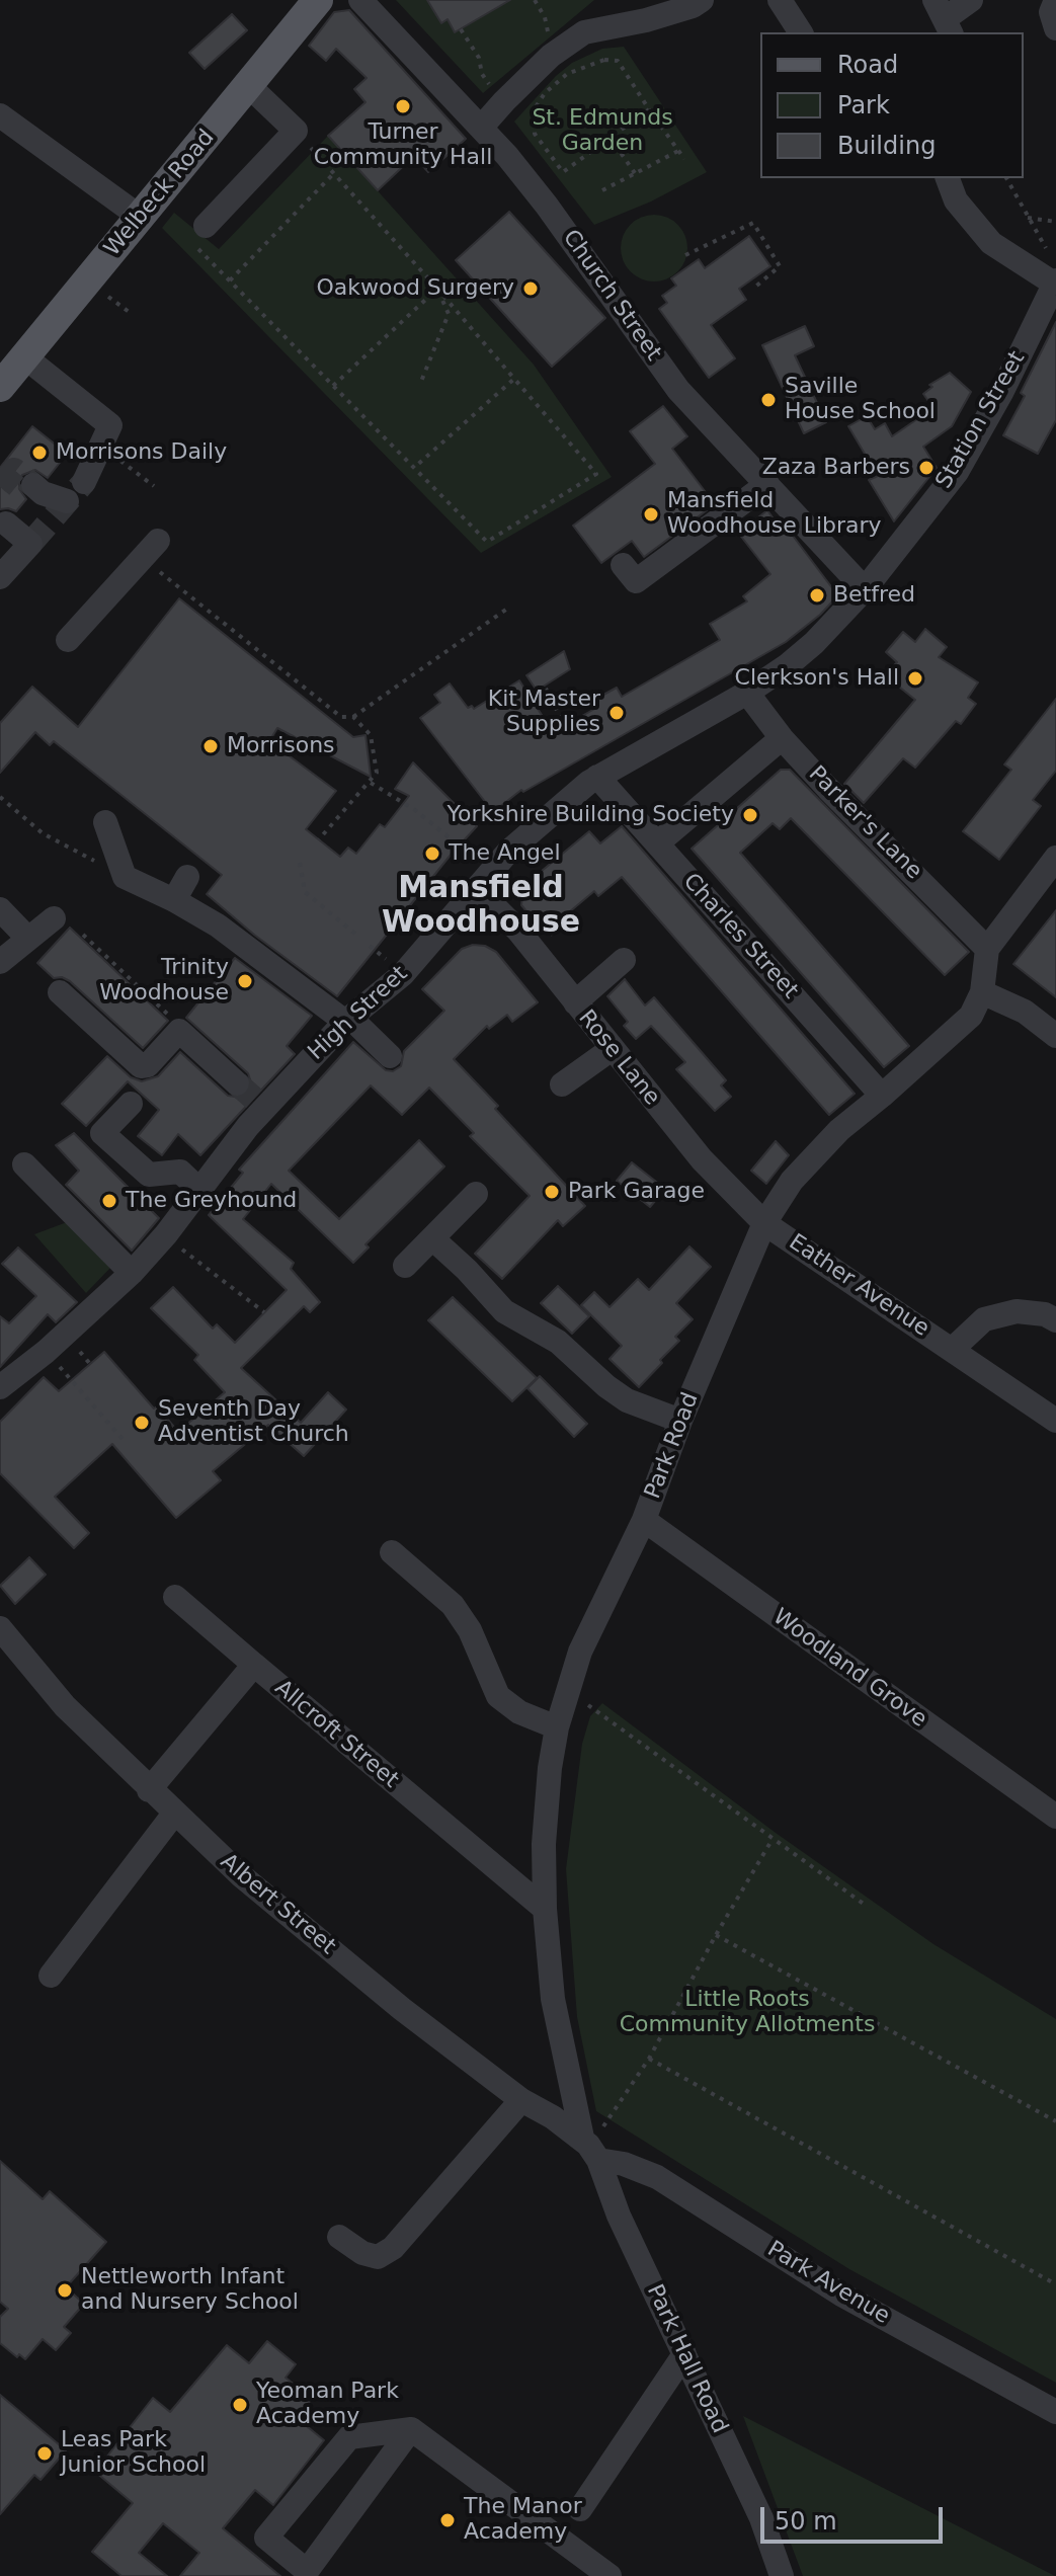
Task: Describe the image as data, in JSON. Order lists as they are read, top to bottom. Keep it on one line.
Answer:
{"streets":{"main road":["Welbeck Road"],"street":["Church Street","Station Street","Parker's Lane","Charles Street","High Street","Rose Lane","Eather Avenue","Park Road","Woodland Grove","Allcroft Street","Albert Street","Park Avenue","Park Hall Road"]},"crossings":[["Church Street","Station Street"],["Church Street","High Street"],["Station Street","High Street"],["Parker's Lane","High Street"],["Parker's Lane","Park Road"],["Charles Street","High Street"],["Charles Street","Park Road"],["High Street","Rose Lane"],["Rose Lane","Eather Avenue"],["Rose Lane","Park Road"],["Eather Avenue","Park Road"],["Park Road","Woodland Grove"],["Park Road","Allcroft Street"],["Park Road","Albert Street"],["Park Road","Park Avenue"],["Park Road","Park Hall Road"],["Allcroft Street","Albert Street"],["Albert Street","Park Avenue"],["Albert Street","Park Hall Road"],["Park Avenue","Park Hall Road"]],"districts":["Mansfield Woodhouse"],"parks":["St. Edmunds Garden","Little Roots Community Allotments"],"places":["Turner Community Hall","Oakwood Surgery","Saville House School","Morrisons Daily","Zaza Barbers","Mansfield Woodhouse Library","Betfred","Clerkson's Hall","Kit Master Supplies","Morrisons","Yorkshire Building Society","The Angel","Trinity Woodhouse","Park Garage","The Greyhound","Seventh Day Adventist Church","Nettleworth Infant and Nursery School","Yeoman Park Academy","Leas Park Junior School","The Manor Academy"],"legend":["Road","Park","Building"],"scale_bar":"50 m"}
